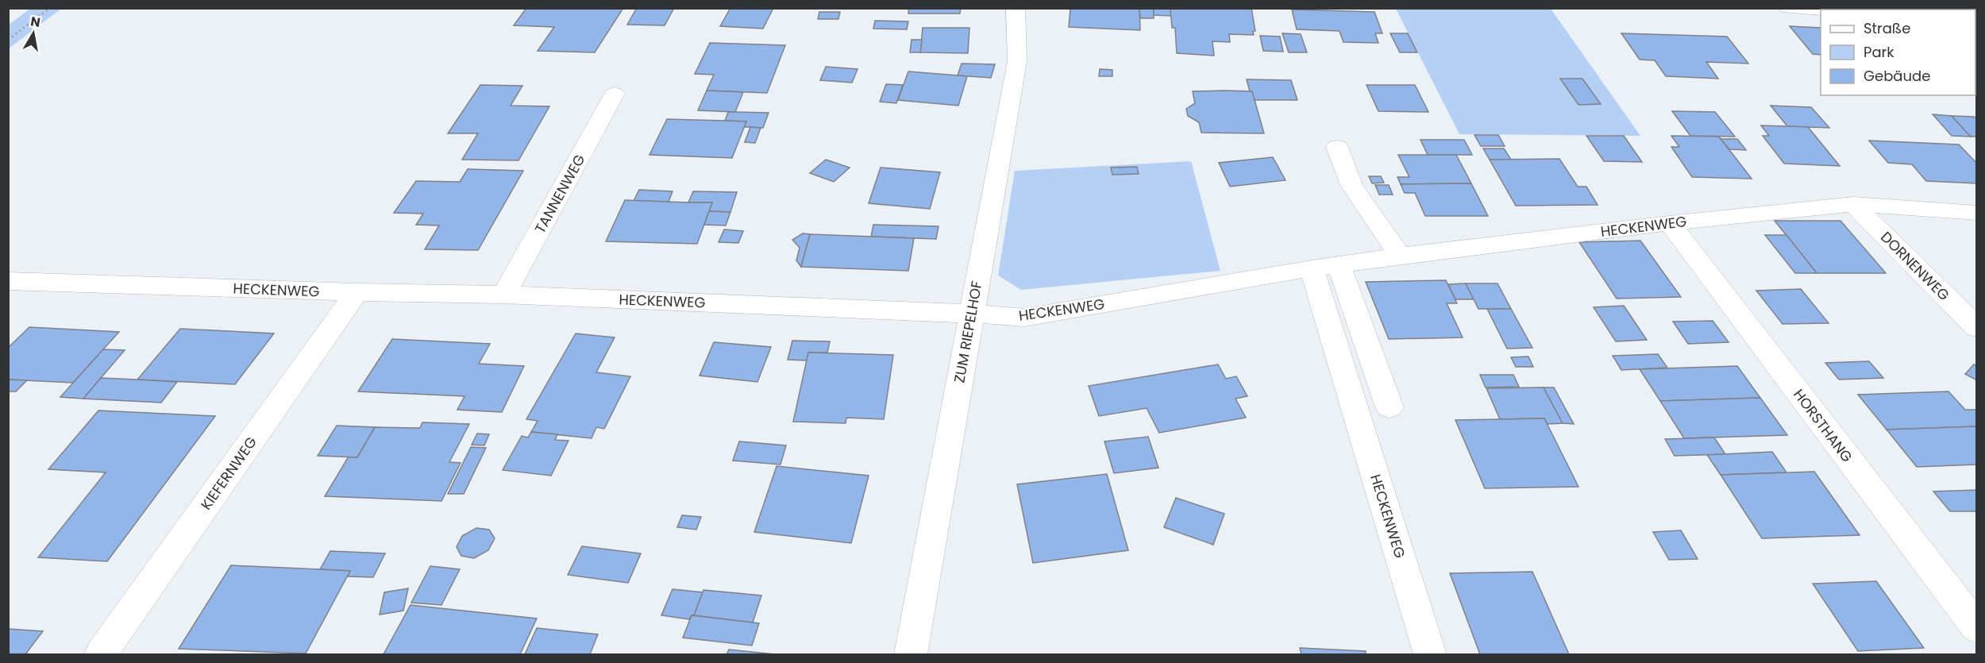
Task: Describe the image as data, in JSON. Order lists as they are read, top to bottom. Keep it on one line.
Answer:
{"streets":{"street":["TANNENWEG","HECKENWEG","DORNENWEG","ZUM RIEPELHOF","HORSTHANG","KIEFERNWEG"]},"crossings":[["TANNENWEG","HECKENWEG"],["HECKENWEG","DORNENWEG"],["HECKENWEG","ZUM RIEPELHOF"],["HECKENWEG","HORSTHANG"],["HECKENWEG","KIEFERNWEG"]],"legend":["Straße","Park","Gebäude"],"north":"top"}
